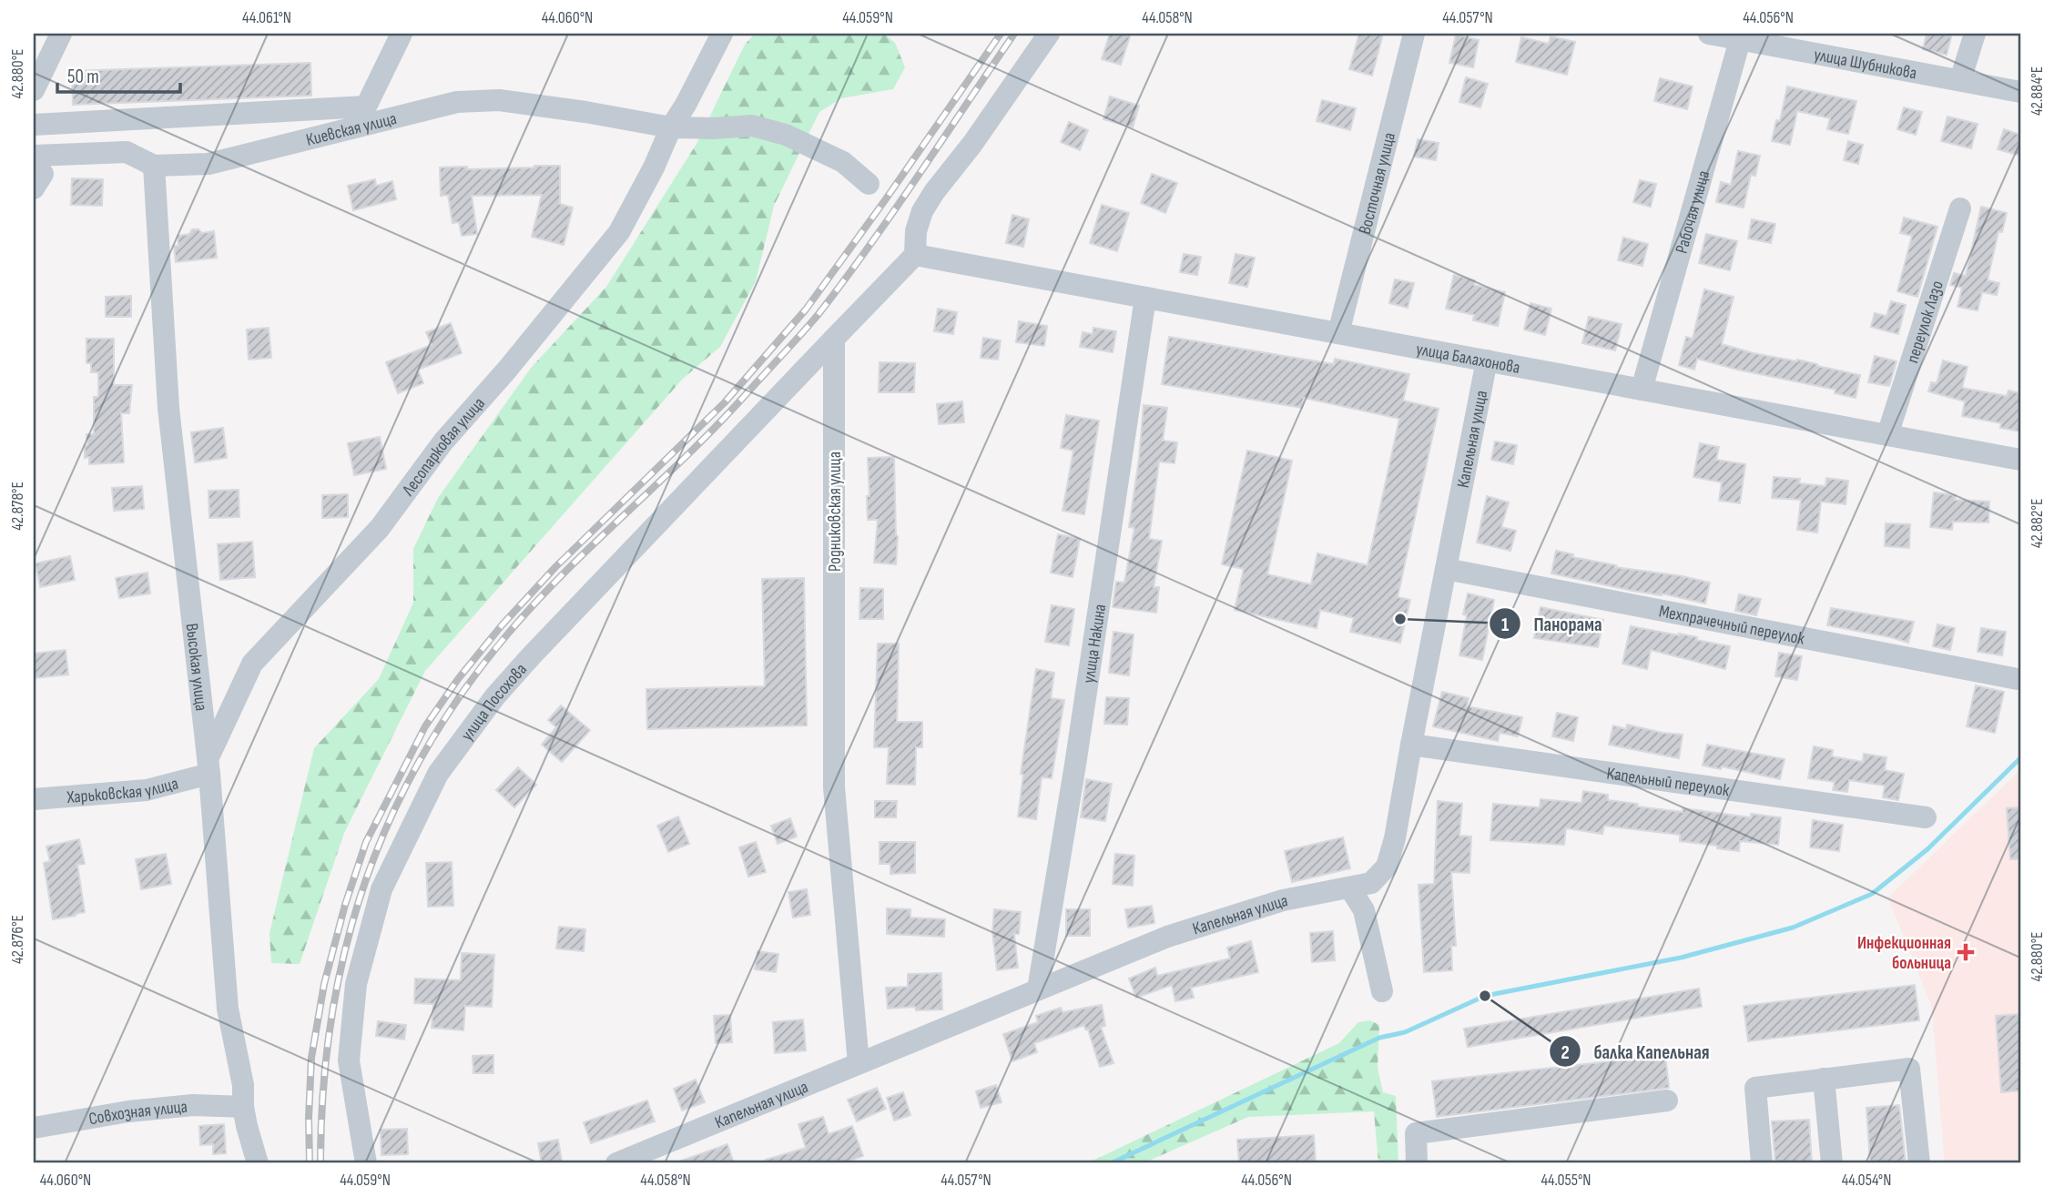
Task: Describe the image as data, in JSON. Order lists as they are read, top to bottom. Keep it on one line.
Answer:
{"streets":{"street":["улица Шубникова","Киевская улица","Восточная улица","Рабочая улица","переулок Лазо","улица Балахонова","Капельная улица","Лесопарковая улица","Родниковская улица","Мехпрачечный переулок","улица Накина","Высокая улица","улица Посохова","Капельный переулок","Харьковская улица","Совхозная улица"]},"crossings":[["улица Шубникова","Рабочая улица"],["Киевская улица","Лесопарковая улица"],["Киевская улица","Высокая улица"],["Восточная улица","улица Балахонова"],["Рабочая улица","улица Балахонова"],["переулок Лазо","улица Балахонова"],["улица Балахонова","Капельная улица"],["улица Балахонова","улица Накина"],["Капельная улица","Родниковская улица"],["Капельная улица","Мехпрачечный переулок"],["Капельная улица","улица Накина"],["Капельная улица","Капельный переулок"],["Лесопарковая улица","Высокая улица"],["Лесопарковая улица","Харьковская улица"],["Родниковская улица","улица Посохова"],["Высокая улица","Харьковская улица"],["Высокая улица","Совхозная улица"]],"places":{"other":["Панорама","балка Капельная"],"health":["Инфекционная больница"]},"scale_bar":"50 m","coordinates":["44.061°N","44.060°N","44.059°N","44.058°N","44.057°N","44.056°N","42.880°E","42.884°E","42.878°E","42.882°E","42.876°E","44.055°N","44.054°N"]}
